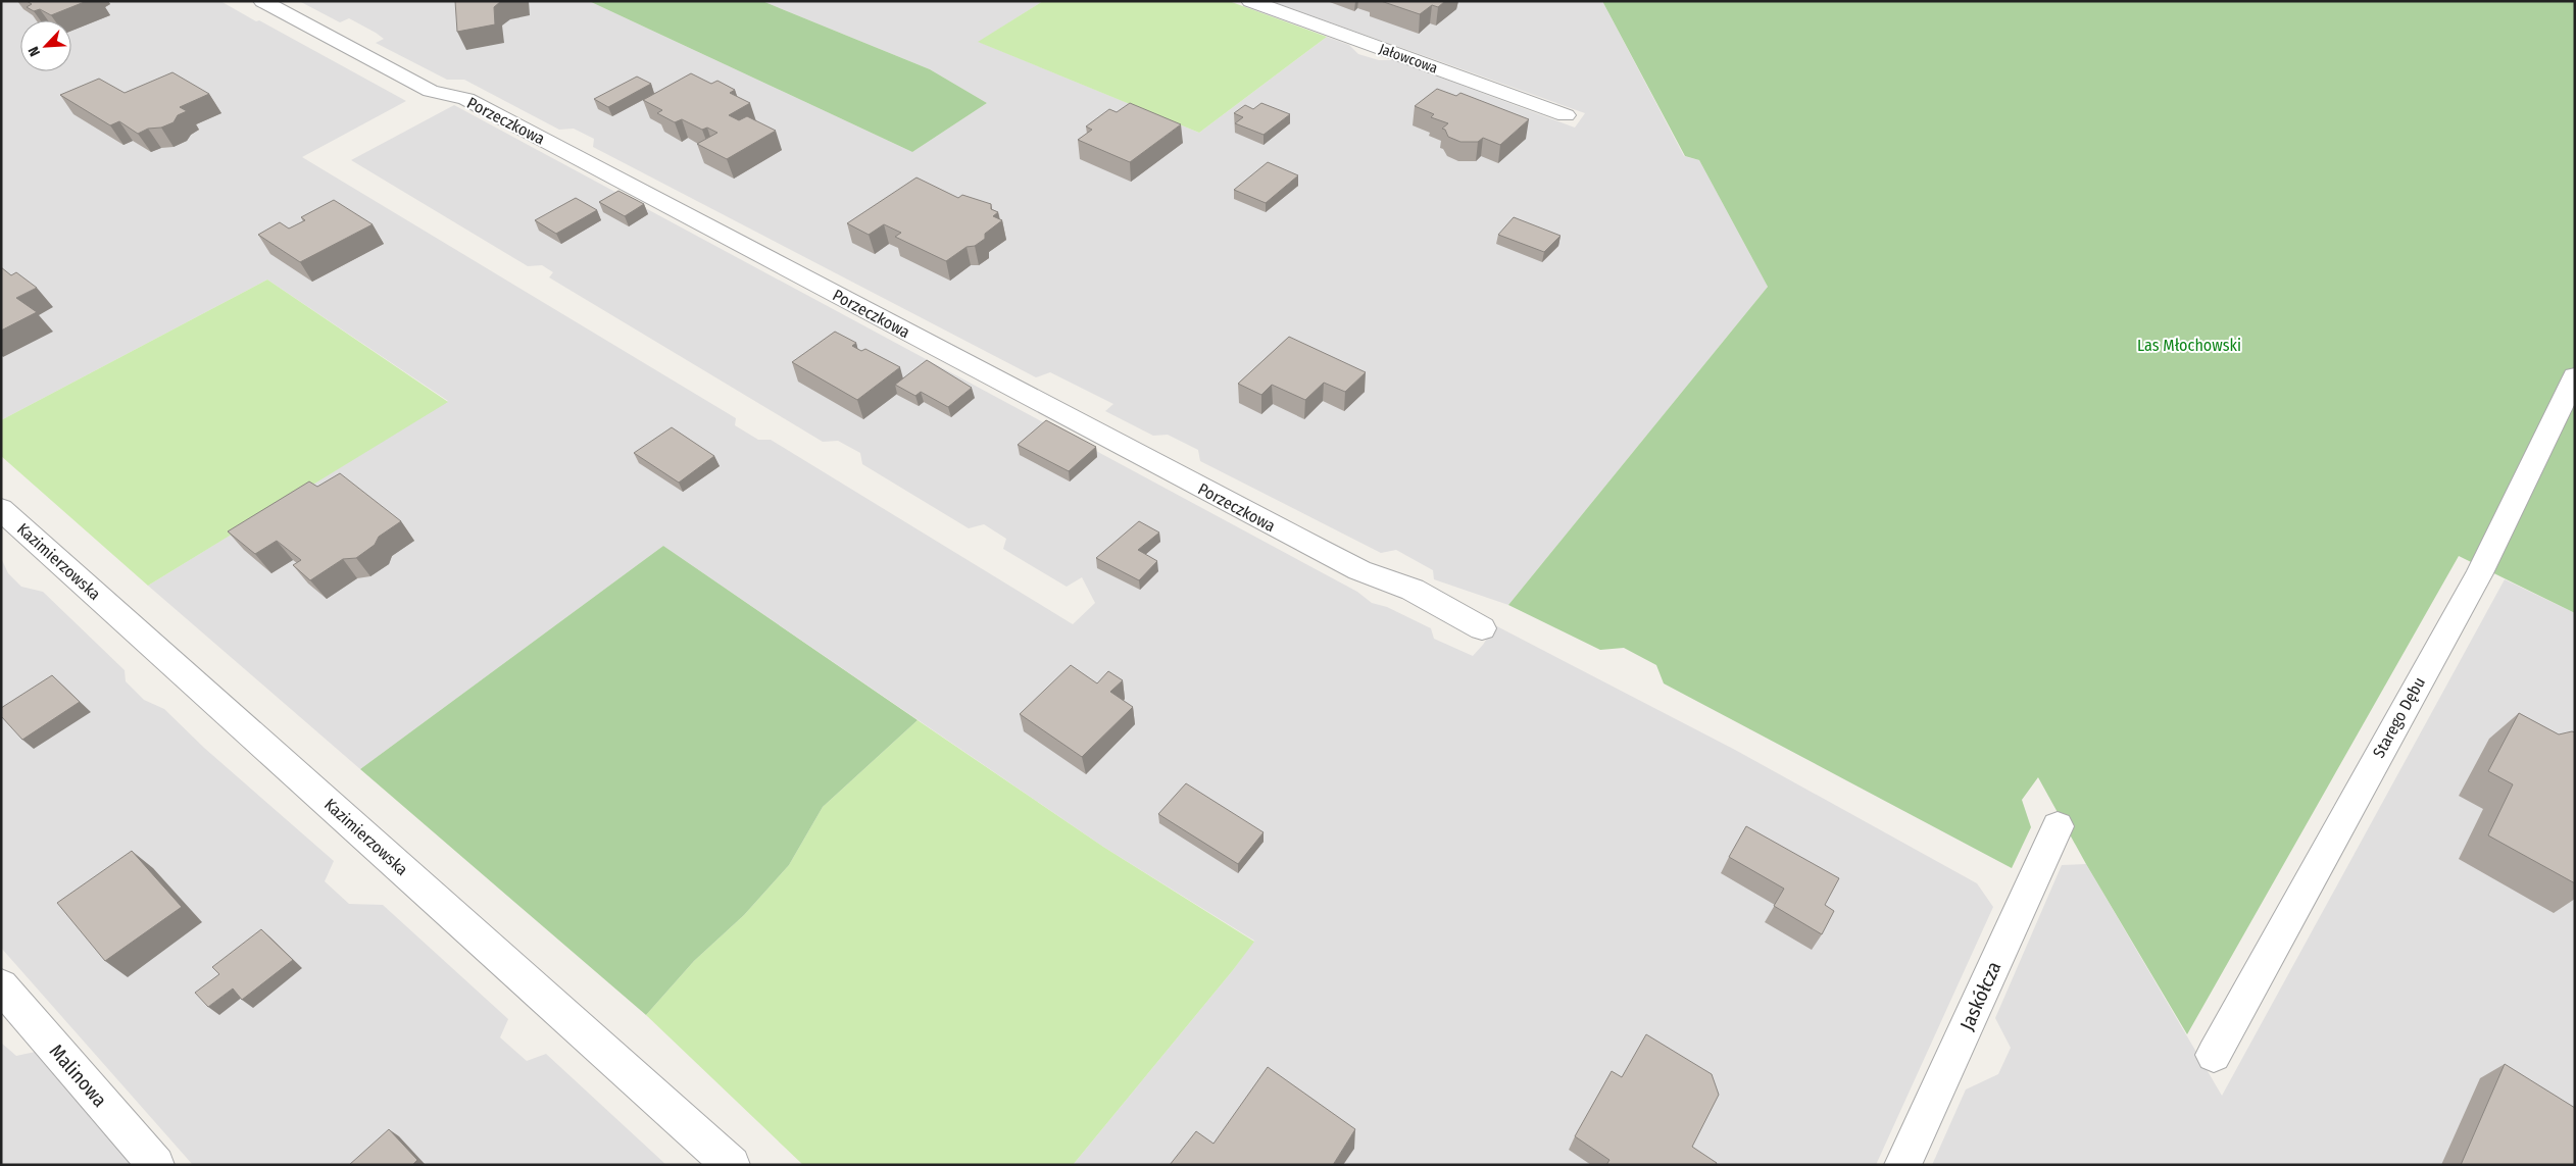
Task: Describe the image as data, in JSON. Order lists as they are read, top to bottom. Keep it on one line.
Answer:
{"streets":{"street":["Jałowcowa","Porzeczkowa","Kazimierzowska","Starego Dębu","Jaskółcza","Malinowa"]},"parks":["Las Młochowski"],"north":"bottom left"}
